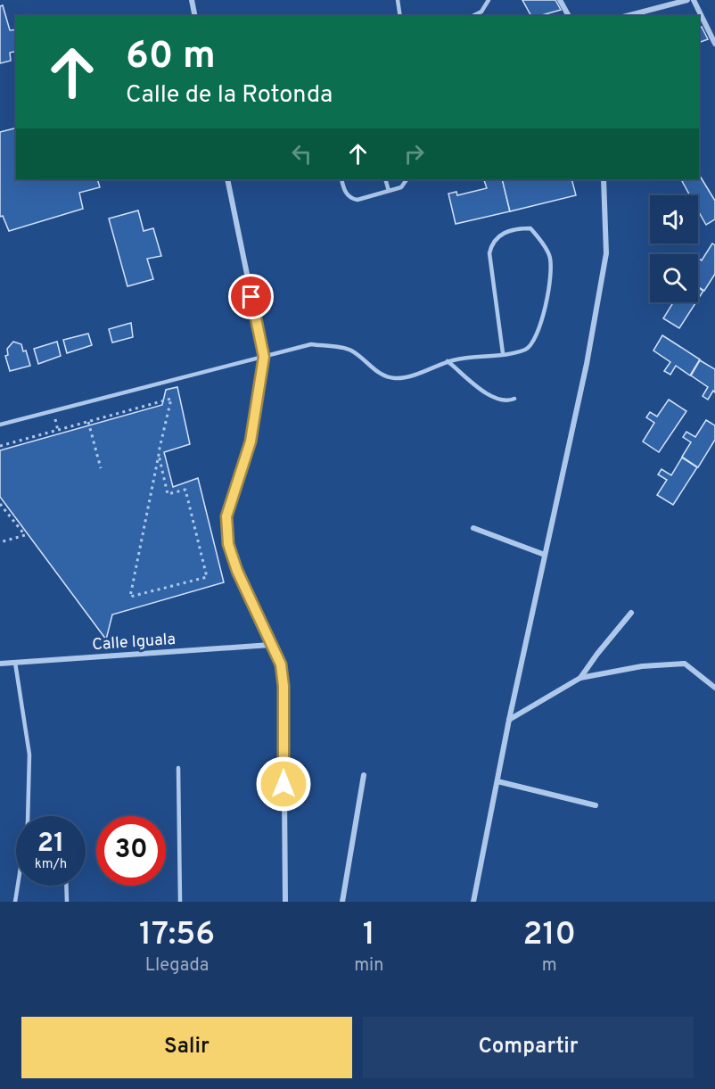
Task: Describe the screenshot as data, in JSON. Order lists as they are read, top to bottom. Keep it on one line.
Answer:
{"streets":{"street":["Calle Iguala"]},"page":{"turn":["60 m","Calle de la Rotonda"],"speed":"21 km/h","limit":"30","eta":["17:56","Llegada","1","min","210","m"],"buttons":["Salir","Compartir"]}}
